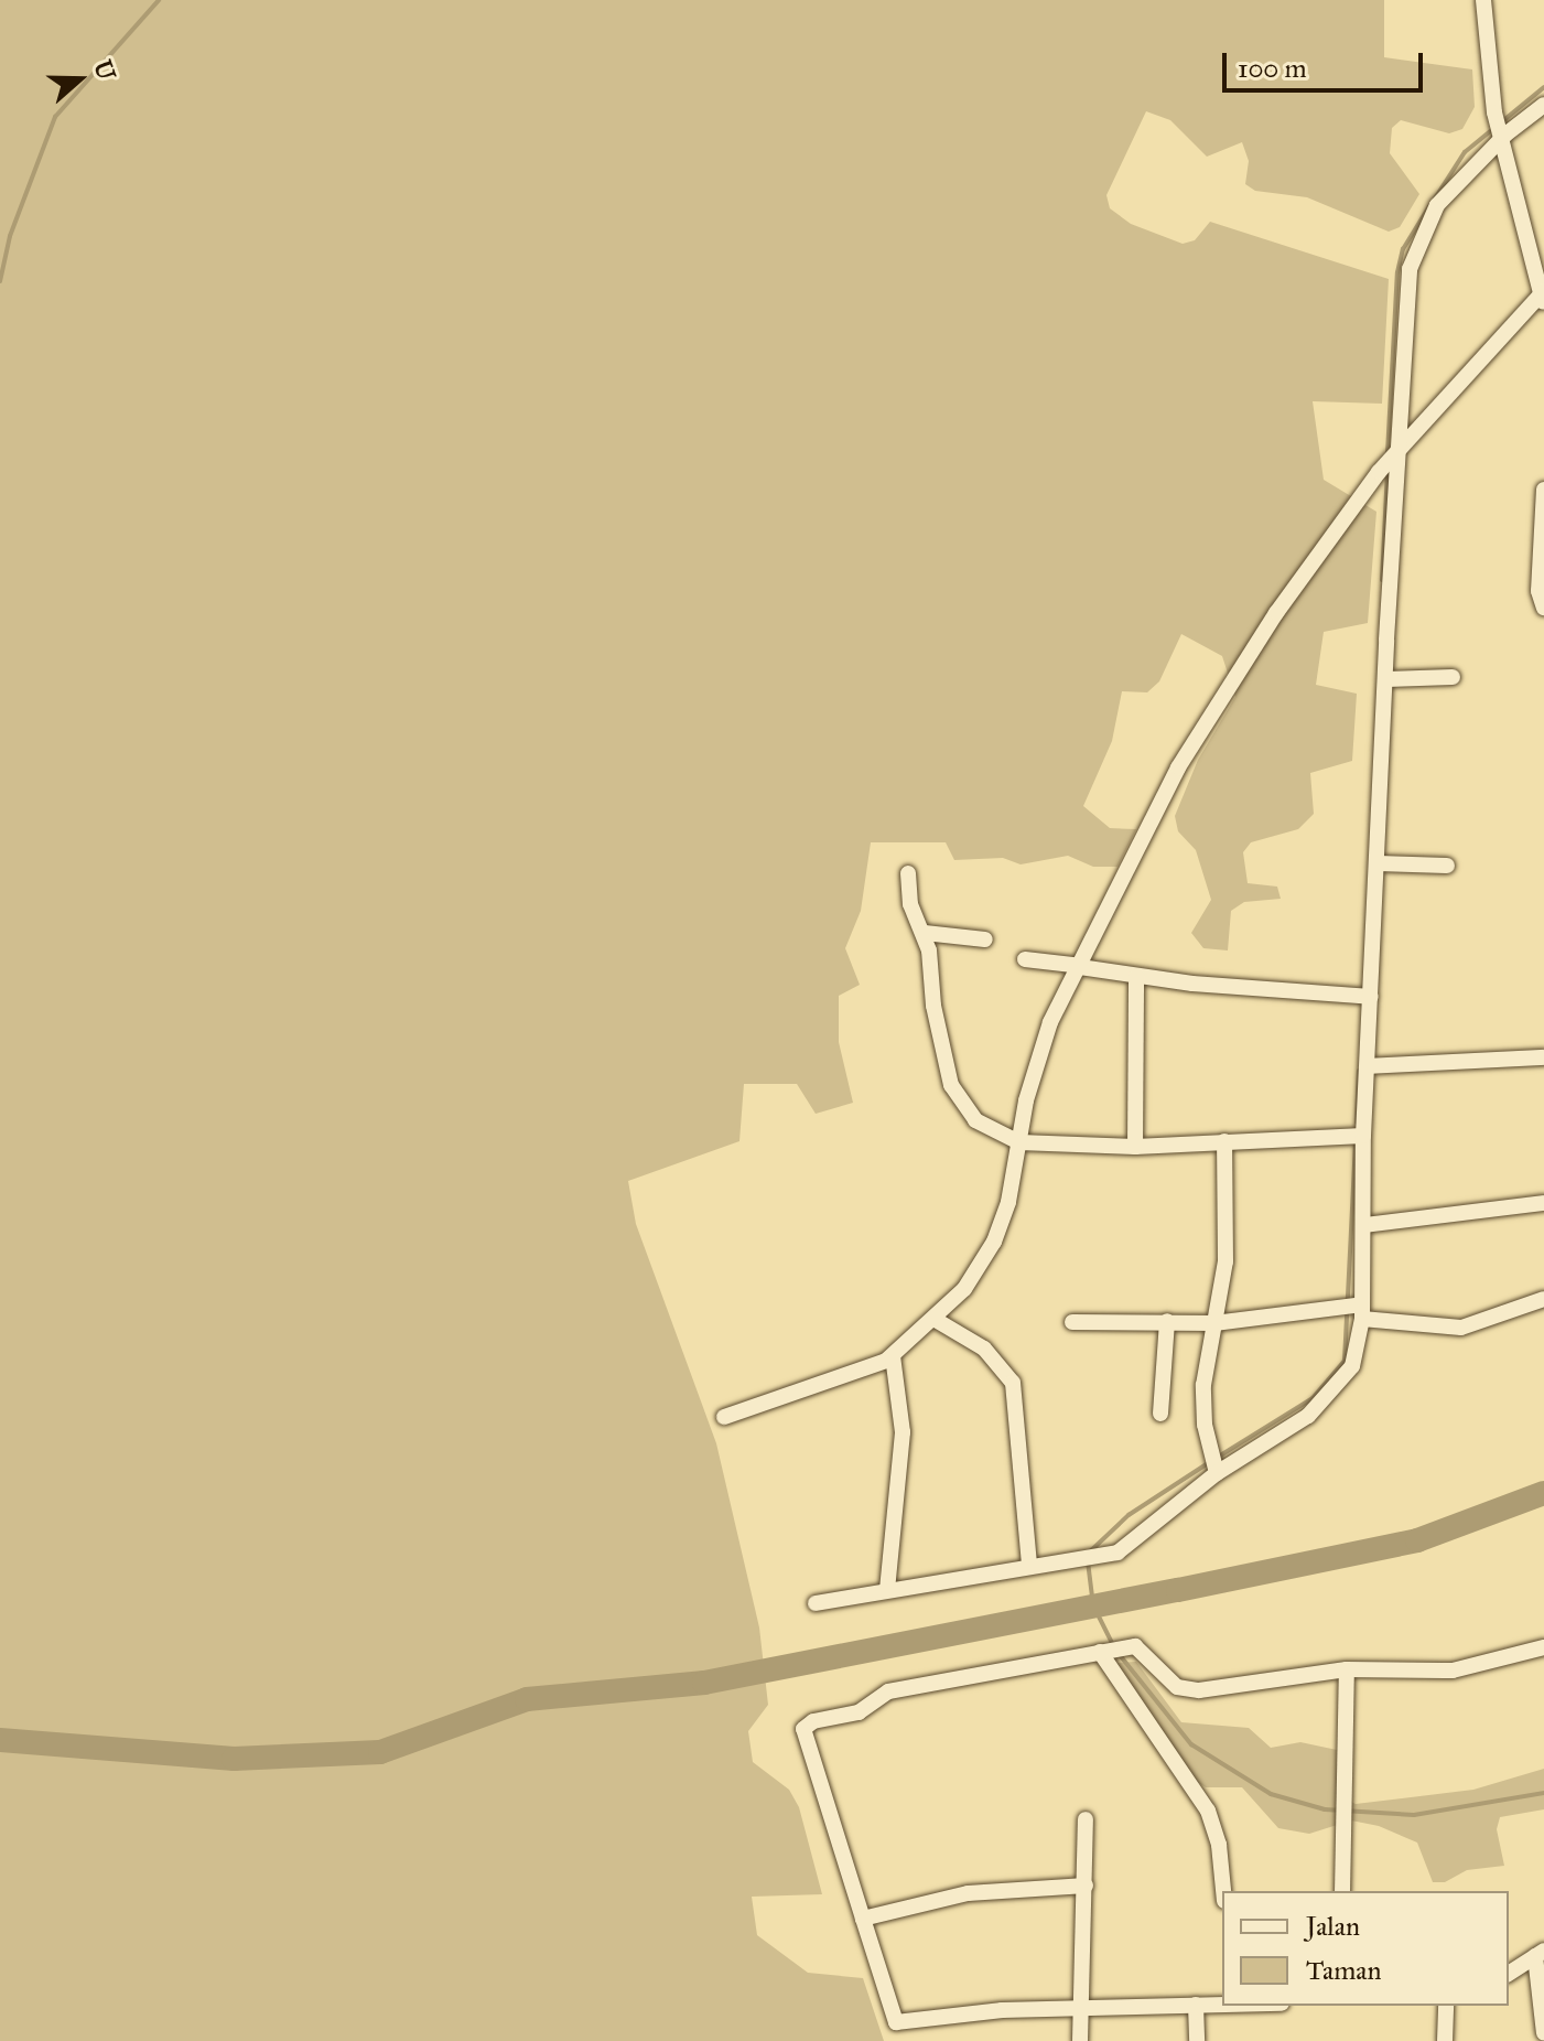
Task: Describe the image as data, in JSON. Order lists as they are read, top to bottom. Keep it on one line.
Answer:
{"legend":["Jalan","Taman"],"scale_bar":"100 m","north":"right"}
